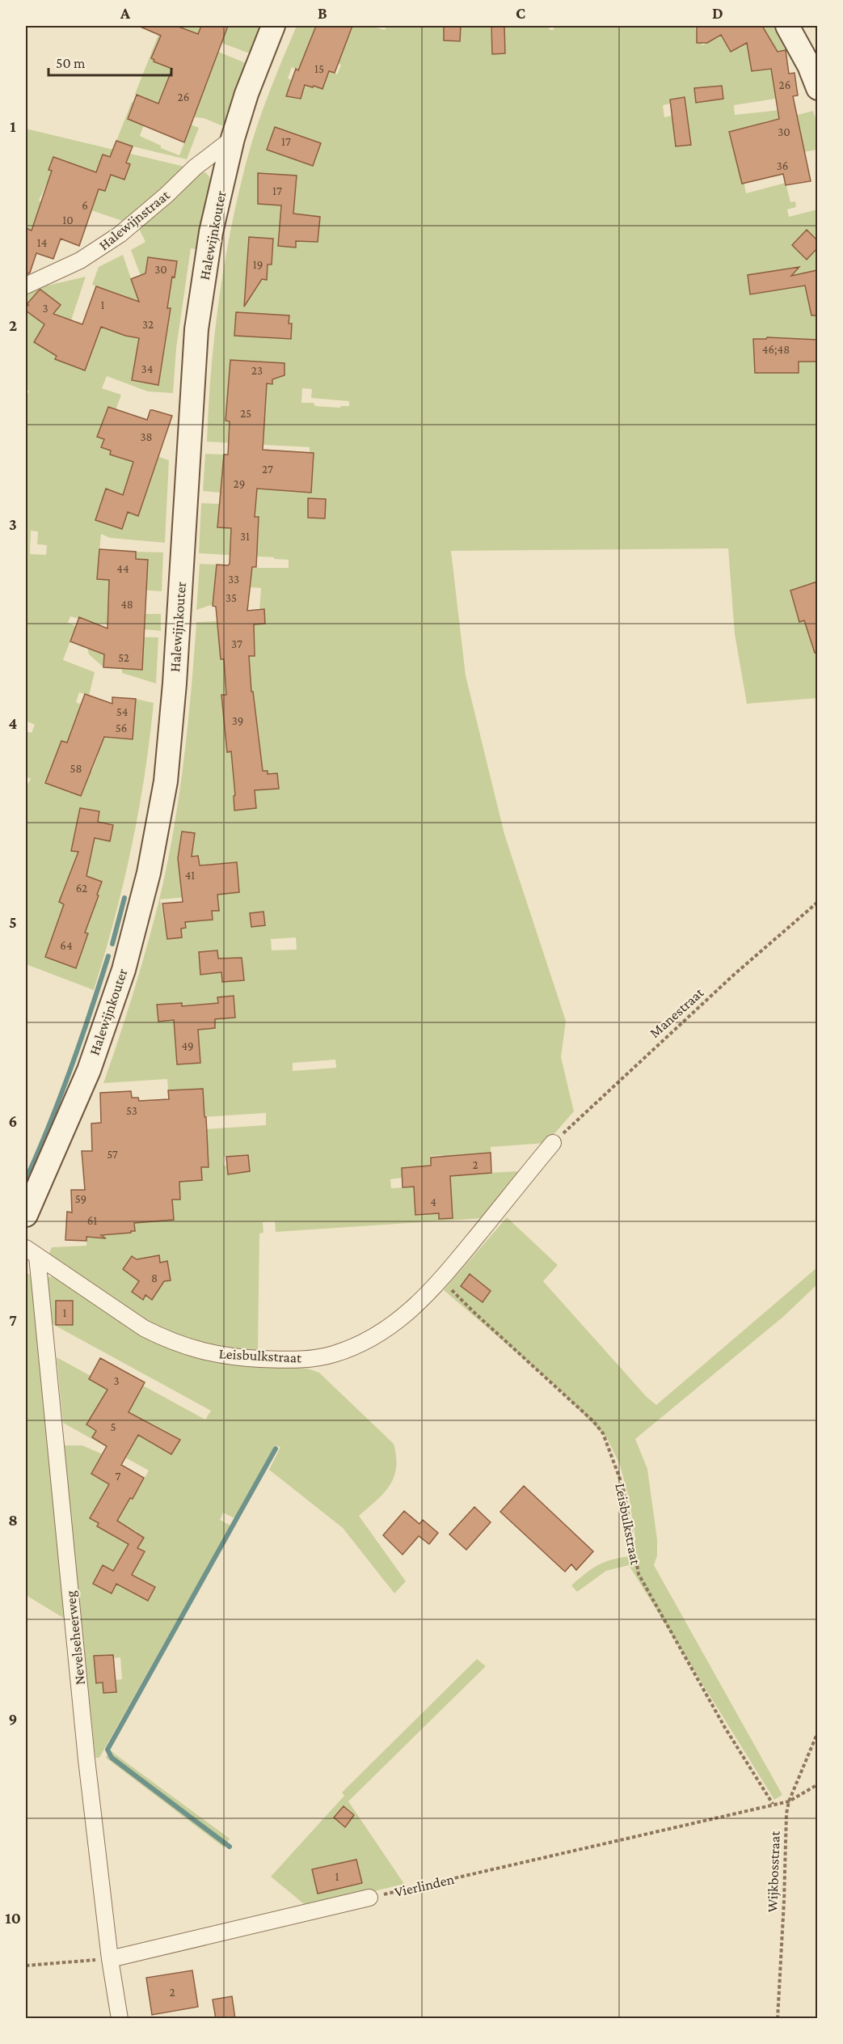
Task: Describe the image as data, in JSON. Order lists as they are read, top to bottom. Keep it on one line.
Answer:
{"streets":{"street":["Halewijnstraat","Halewijnkouter","Leisbulkstraat","Nevelseheerweg"],"path":["Manestraat","Wijkbosstraat","Vierlinden"]},"crossings":[["Halewijnstraat","Halewijnkouter"],["Manestraat","Leisbulkstraat"],["Leisbulkstraat","Nevelseheerweg"],["Leisbulkstraat","Vierlinden"],["Wijkbosstraat","Vierlinden"]],"house_numbers":["15","26","26","30","17","36","17","6","10","14","19","30","1","3","32","46;48","34","23","25","38","27","29","31","44","33","35","48","37","52","54","39","56","58","41","62","64","49","53","57","2","59","4","61","8","1","3","5","7","1","2"],"scale_bar":"50 m","grid":{"columns":["A","B","C","D"],"rows":["1","2","3","4","5","6","7","8","9","10"]}}
